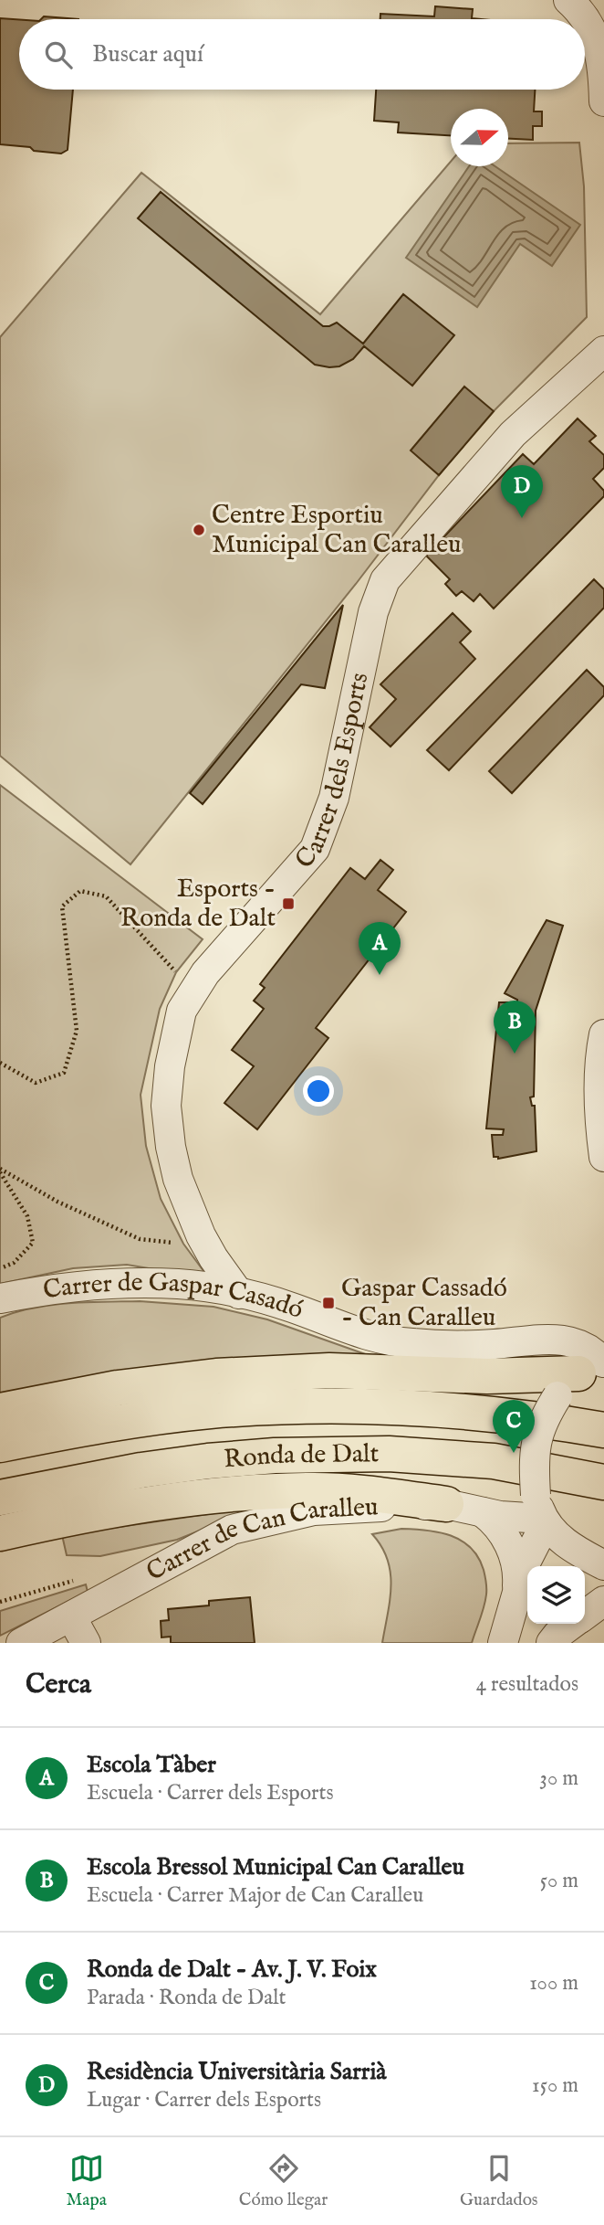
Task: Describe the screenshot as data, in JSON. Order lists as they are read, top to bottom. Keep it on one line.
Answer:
{"streets":{"highway":["Ronda de Dalt"],"street":["Carrer dels Esports","Carrer de Gaspar Casadó","Carrer de Can Caralleu"]},"crossings":[["Carrer dels Esports","Carrer de Gaspar Casadó"]],"places":{"other":["Centre Esportiu Municipal Can Caralleu"],"transit":["Esports - Ronda de Dalt","Gaspar Cassadó - Can Caralleu"]},"north":"right","page":{"search":"Buscar aquí","pins":["D","A","B","C"],"heading":["Cerca","4 resultados"],"list":[{"mark":"A","name":"Escola Tàber","note":"Escuela · Carrer dels Esports","value":"30 m"},{"mark":"B","name":"Escola Bressol Municipal Can Caralleu","note":"Escuela · Carrer Major de Can Caralleu","value":"50 m"},{"mark":"C","name":"Ronda de Dalt - Av. J. V. Foix","note":"Parada · Ronda de Dalt","value":"100 m"},{"mark":"D","name":"Residència Universitària Sarrià","note":"Lugar · Carrer dels Esports","value":"150 m"}],"nav":["Mapa","Cómo llegar","Guardados"]}}
